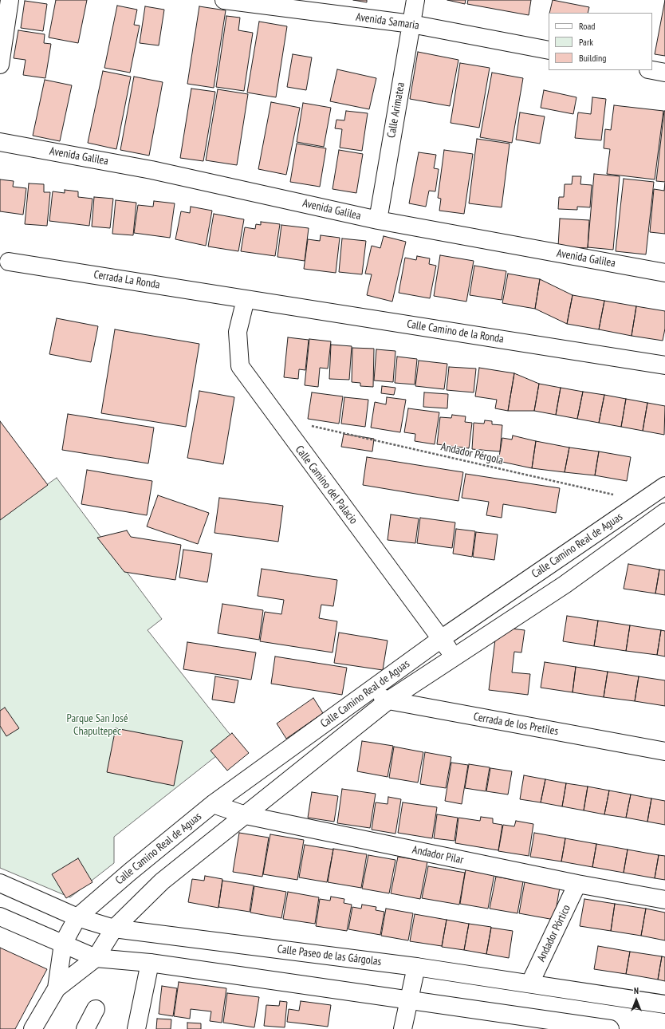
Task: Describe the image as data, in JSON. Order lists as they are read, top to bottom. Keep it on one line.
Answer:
{"streets":{"street":["Avenida Samaria","Calle Arimatea","Avenida Galilea","Cerrada La Ronda","Calle Camino de la Ronda","Calle Camino del Palacio","Calle Camino Real de Aguas","Cerrada de los Pretiles","Andador Pilar","Andador Pórtico","Calle Paseo de las Gárgolas"],"path":["Andador Pérgola"]},"crossings":[["Avenida Samaria","Calle Arimatea"],["Calle Arimatea","Avenida Galilea"],["Cerrada La Ronda","Calle Camino de la Ronda"],["Cerrada La Ronda","Calle Camino del Palacio"],["Calle Camino de la Ronda","Calle Camino del Palacio"],["Andador Pérgola","Calle Camino del Palacio"],["Andador Pérgola","Calle Camino Real de Aguas"],["Calle Camino del Palacio","Calle Camino Real de Aguas"],["Calle Camino Real de Aguas","Cerrada de los Pretiles"],["Calle Camino Real de Aguas","Andador Pilar"],["Calle Camino Real de Aguas","Calle Paseo de las Gárgolas"],["Andador Pilar","Andador Pórtico"],["Andador Pórtico","Calle Paseo de las Gárgolas"]],"parks":["Parque San José Chapultepec"],"legend":["Road","Park","Building"],"north":"top"}
